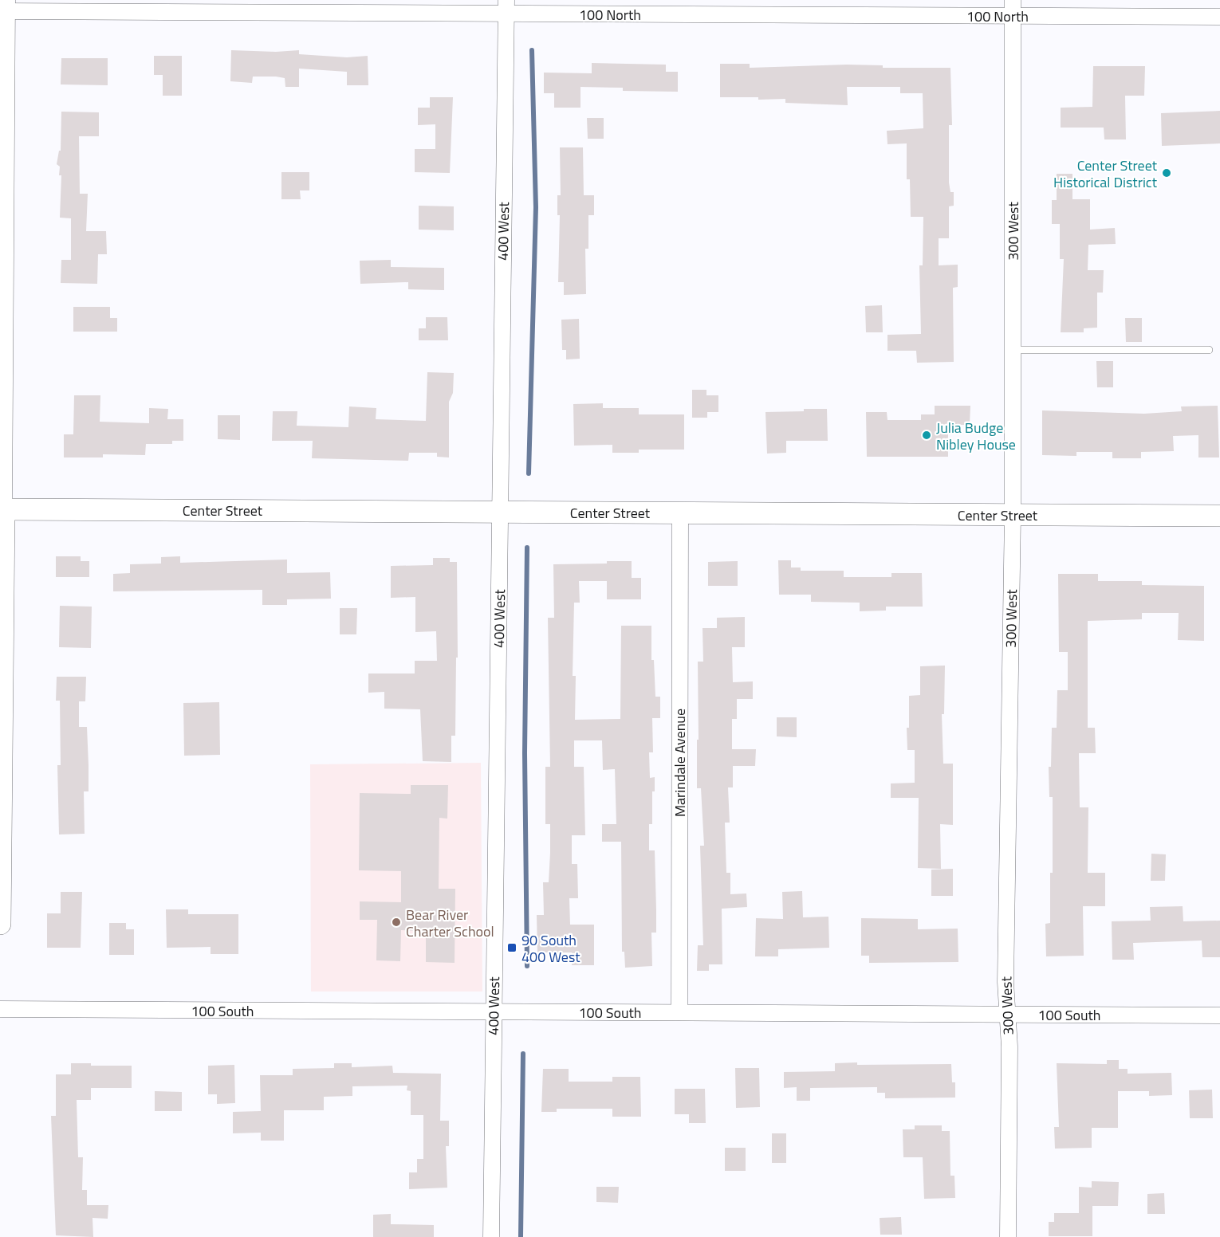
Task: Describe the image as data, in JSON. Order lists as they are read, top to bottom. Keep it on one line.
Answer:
{"streets":{"street":["100 North","400 West","300 West","Center Street","Marindale Avenue","100 South"]},"crossings":[["100 North","400 West"],["100 North","300 West"],["400 West","Center Street"],["400 West","100 South"],["300 West","Center Street"],["300 West","100 South"],["Center Street","Marindale Avenue"],["Marindale Avenue","100 South"]],"places":{"other":["Center Street Historical District","Julia Budge Nibley House","Bear River Charter School"],"transit":["90 South 400 West"]}}
